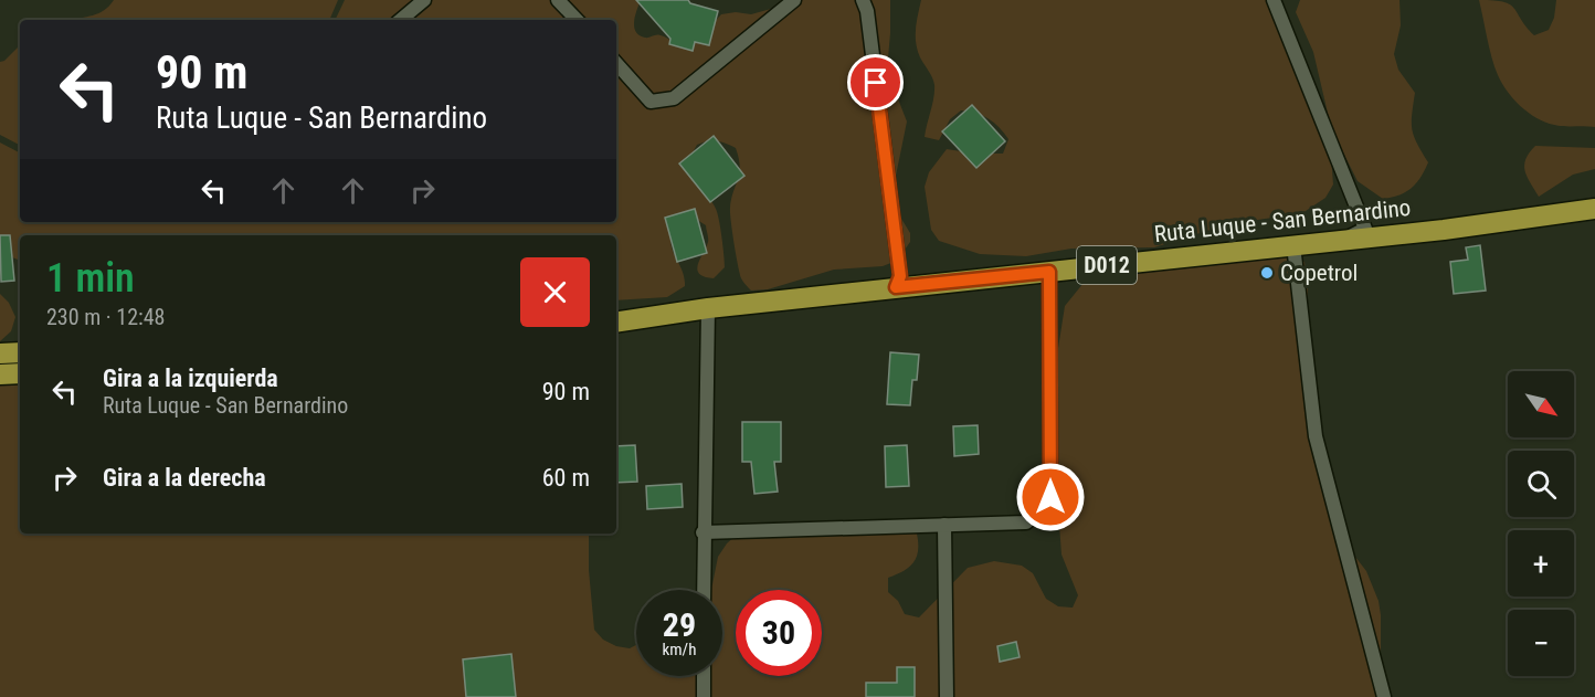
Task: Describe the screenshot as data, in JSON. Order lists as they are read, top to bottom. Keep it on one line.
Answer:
{"streets":{"main road":["Ruta Luque - San Bernardino","D012"]},"places":["Copetrol"],"north":"bottom right","page":{"turn":["90 m","Ruta Luque - San Bernardino"],"heading":["1 min","230 m · 12:48"],"list":[{"name":"Gira a la izquierda","note":"Ruta Luque - San Bernardino","value":"90 m"},{"name":"Gira a la derecha","value":"60 m"}],"map_buttons":["+","−"],"speed":"29 km/h","limit":"30"}}
